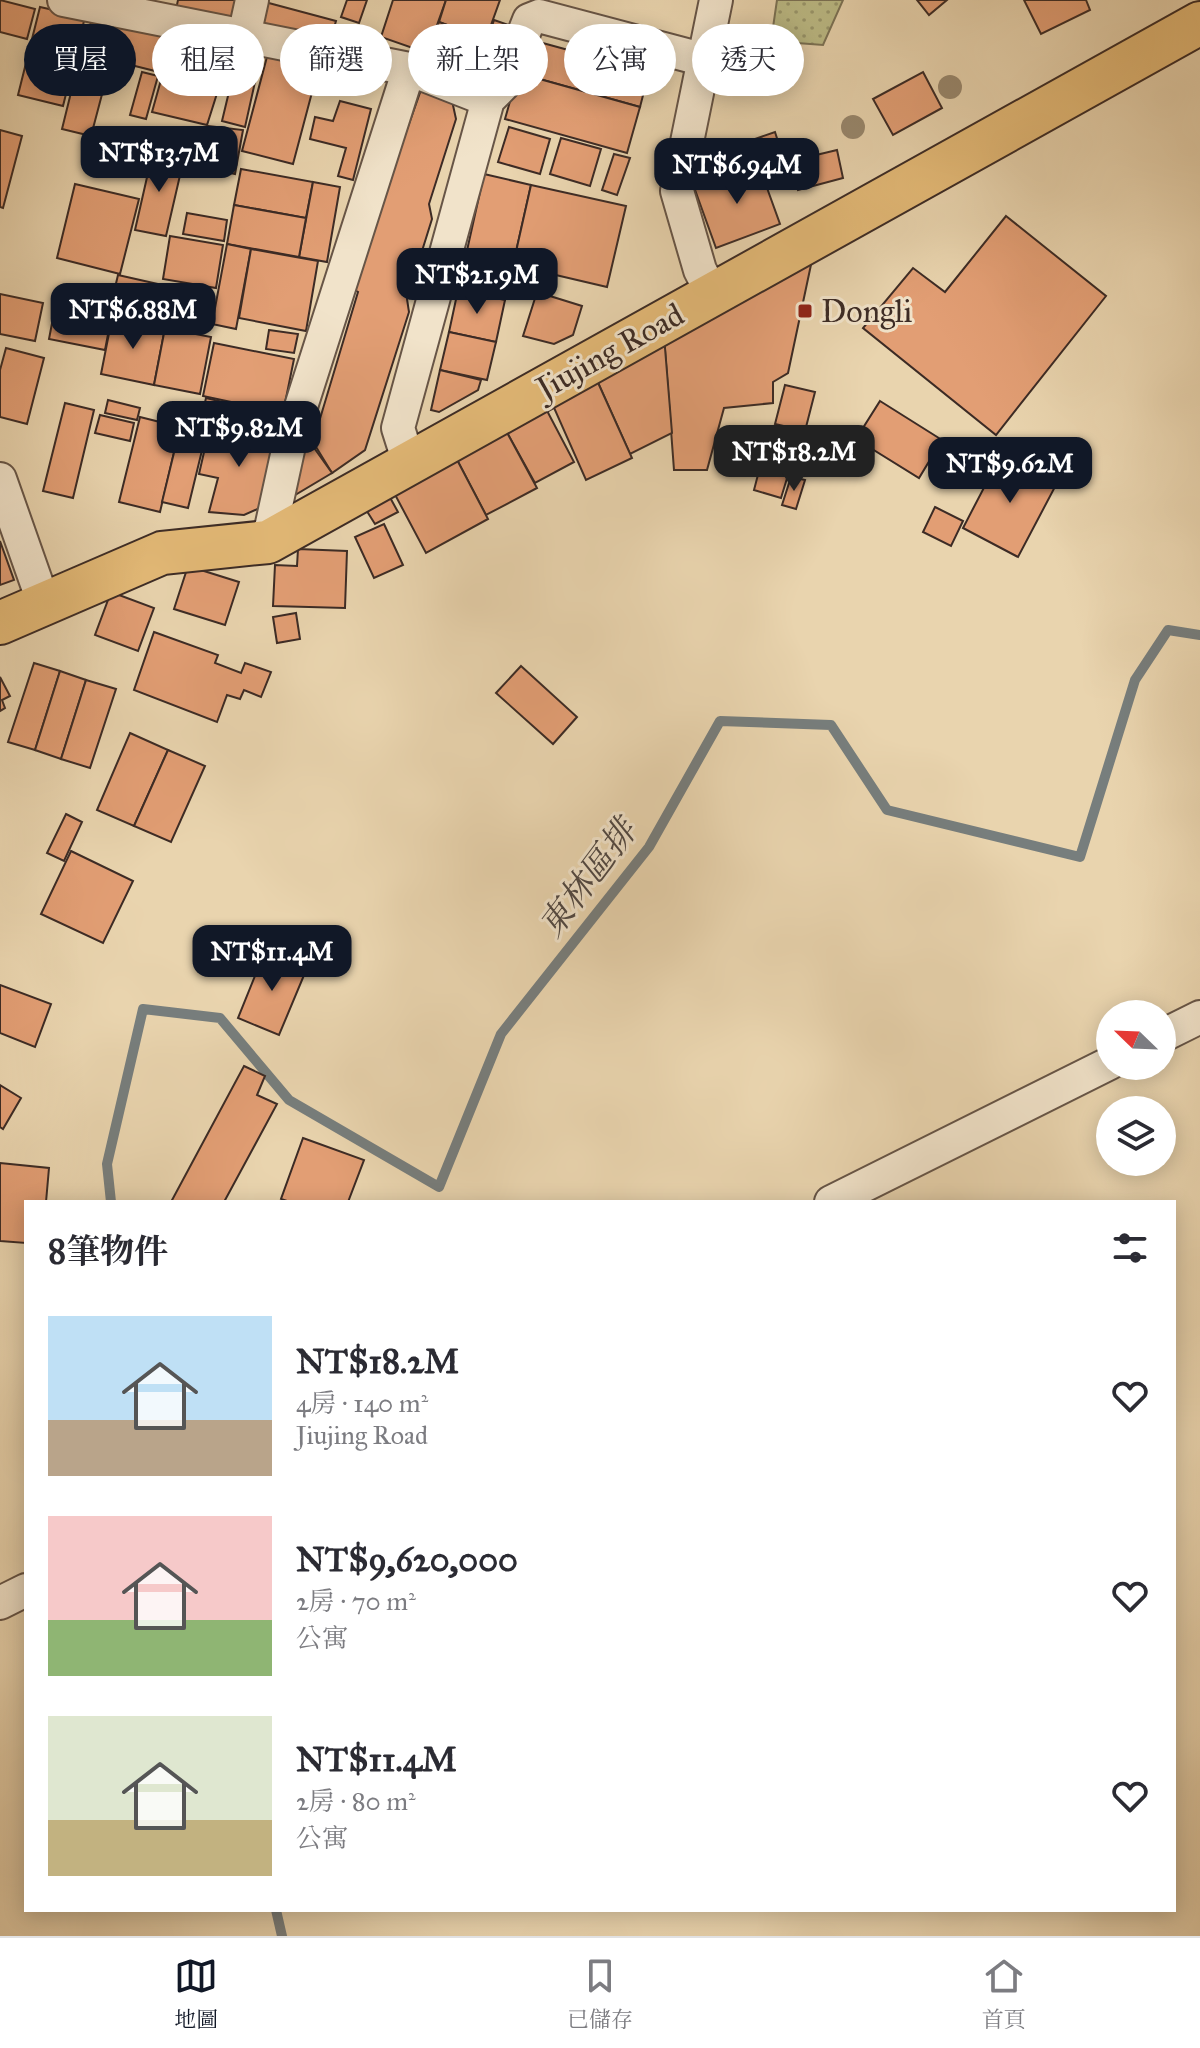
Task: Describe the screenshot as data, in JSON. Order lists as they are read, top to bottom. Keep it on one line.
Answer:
{"streets":{"main road":["Jiujing Road"]},"water":["東林區排"],"places":{"transit":["Dongli"]},"north":"top left","page":{"chip":["買屋","租屋","篩選","新上架","公寓","透天"],"price":["NT$13.7M","NT$6.94M","NT$21.9M","NT$6.88M","NT$9.82M","NT$18.2M","NT$9.62M","NT$11.4M"],"heading":"8筆物件","list":[{"name":"NT$18.2M","note":"4房 · 140 m² · Jiujing Road"},{"name":"NT$9,620,000","note":"2房 · 70 m² · 公寓"},{"name":"NT$11.4M","note":"2房 · 80 m² · 公寓"}],"tabs":["地圖","已儲存","首頁"]}}
